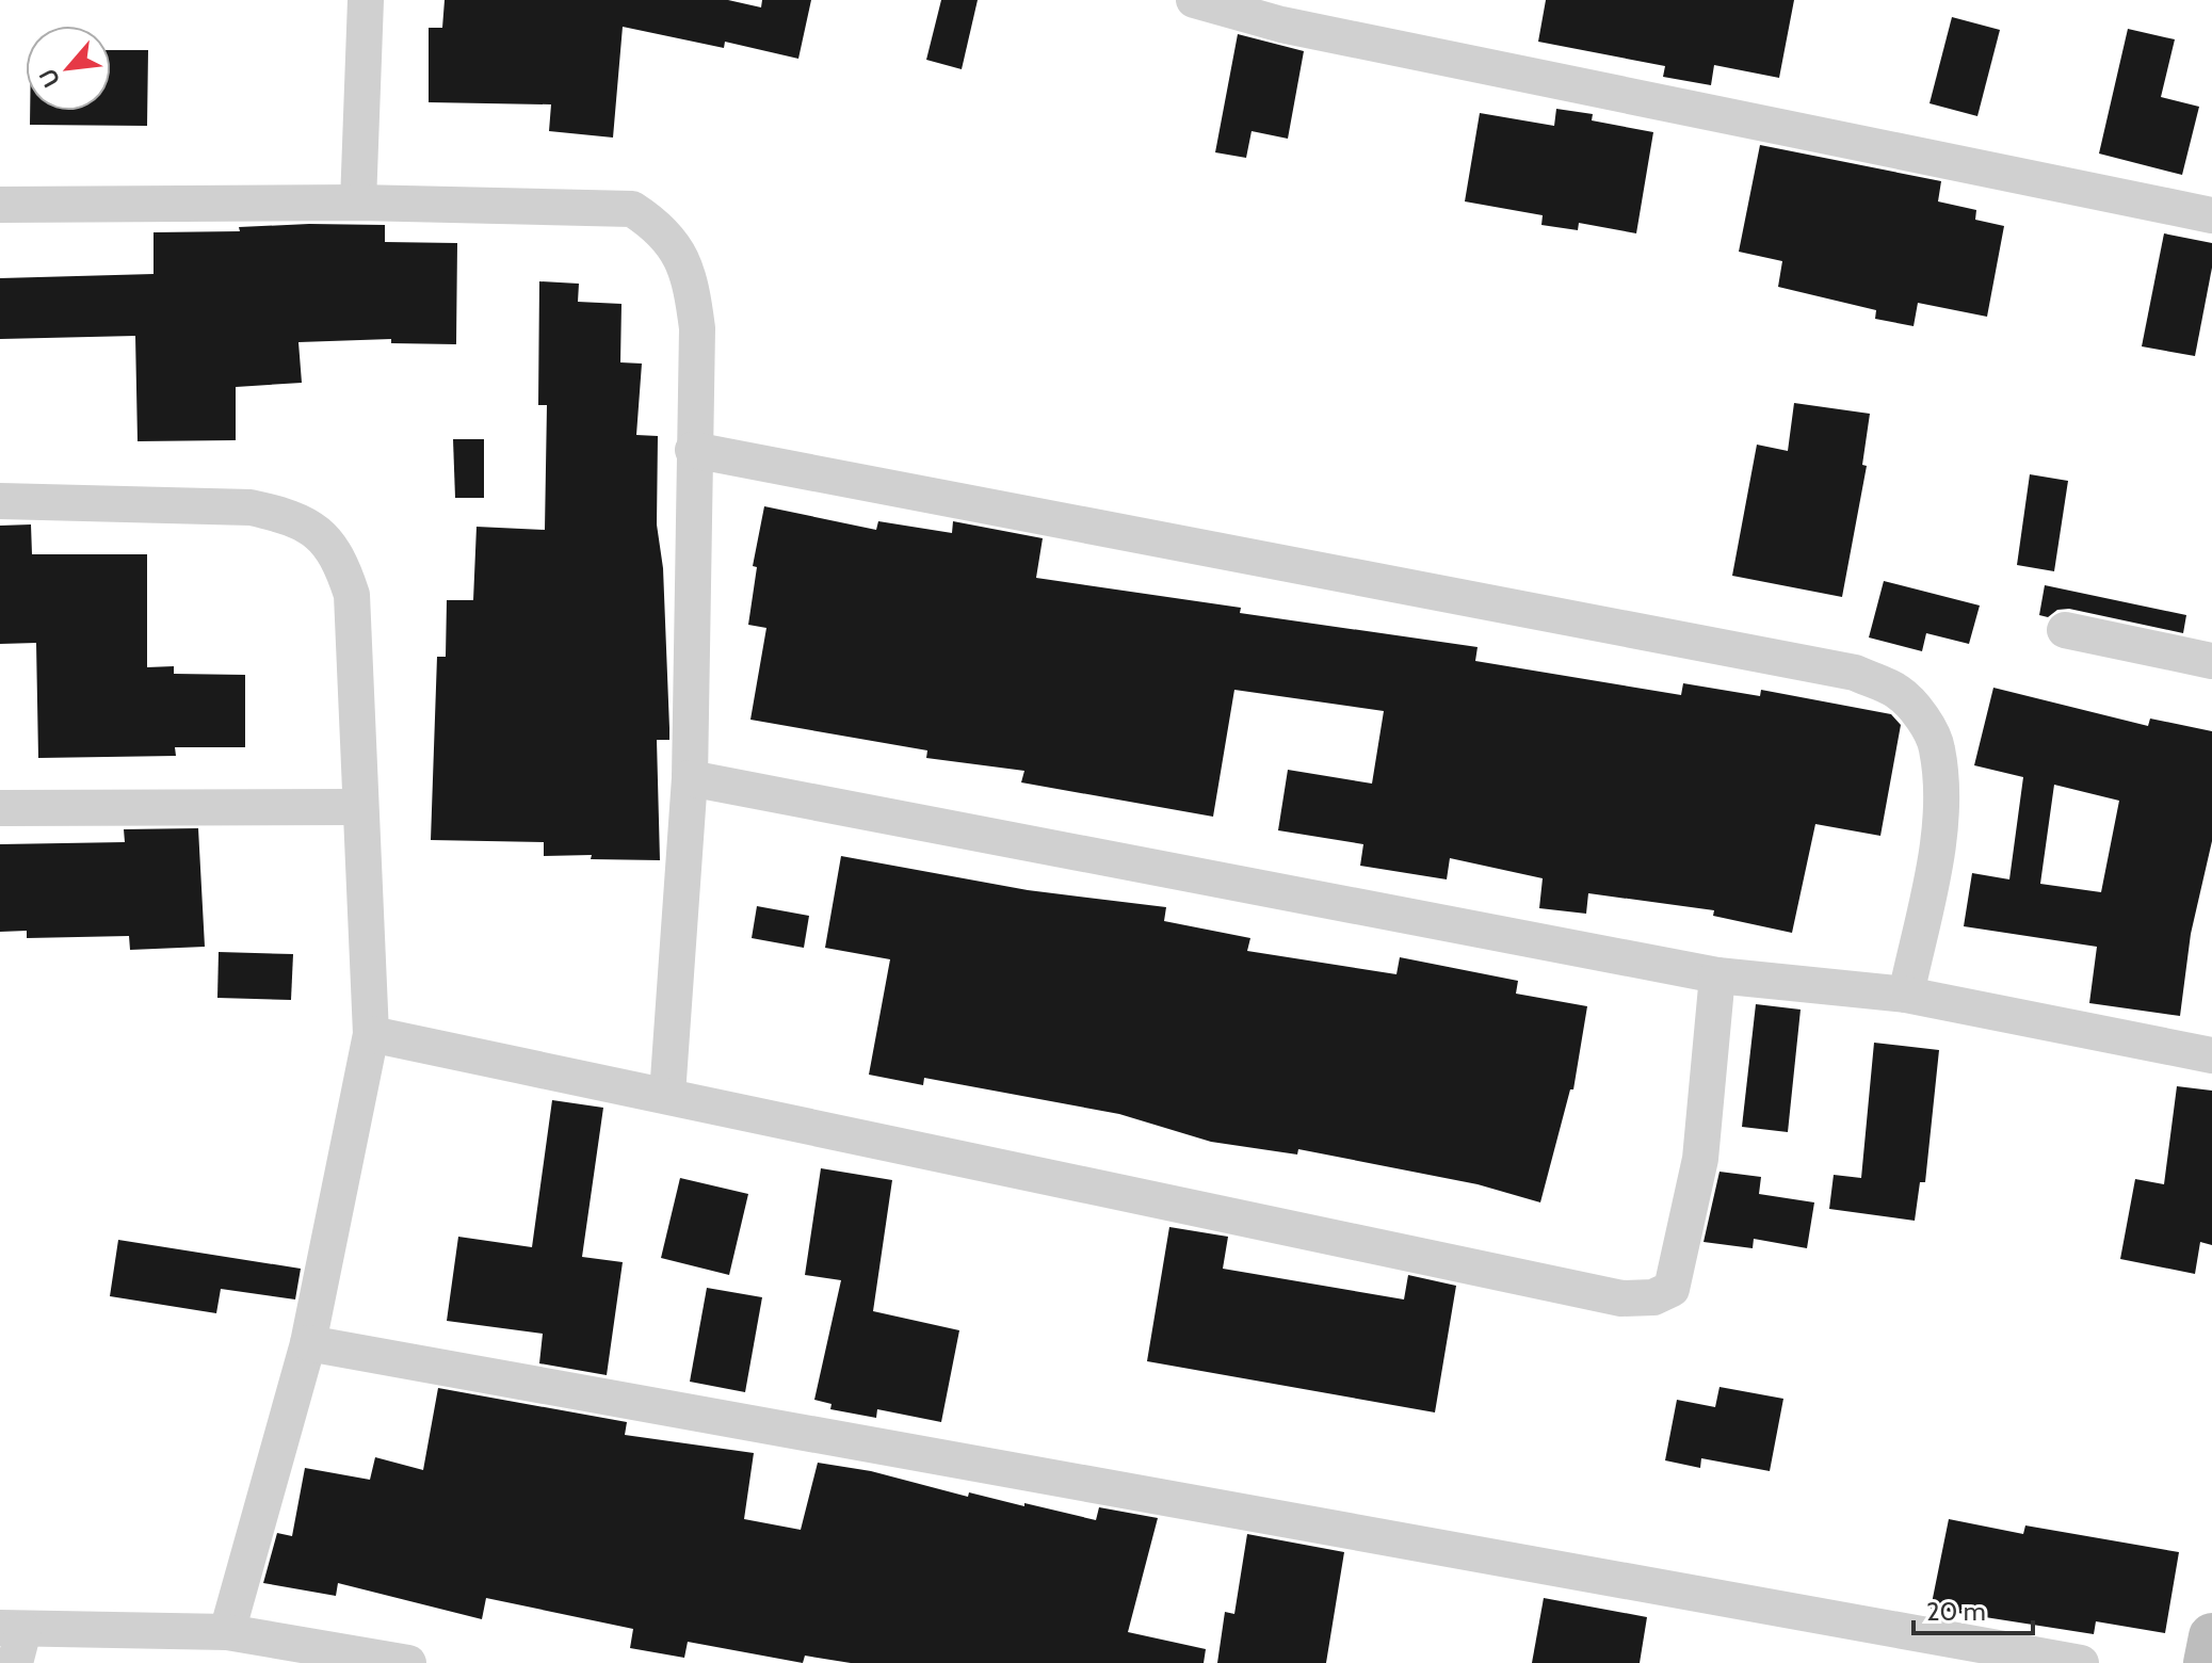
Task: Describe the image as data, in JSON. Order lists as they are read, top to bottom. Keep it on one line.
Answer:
{"scale_bar":"20 m","north":"bottom left"}
